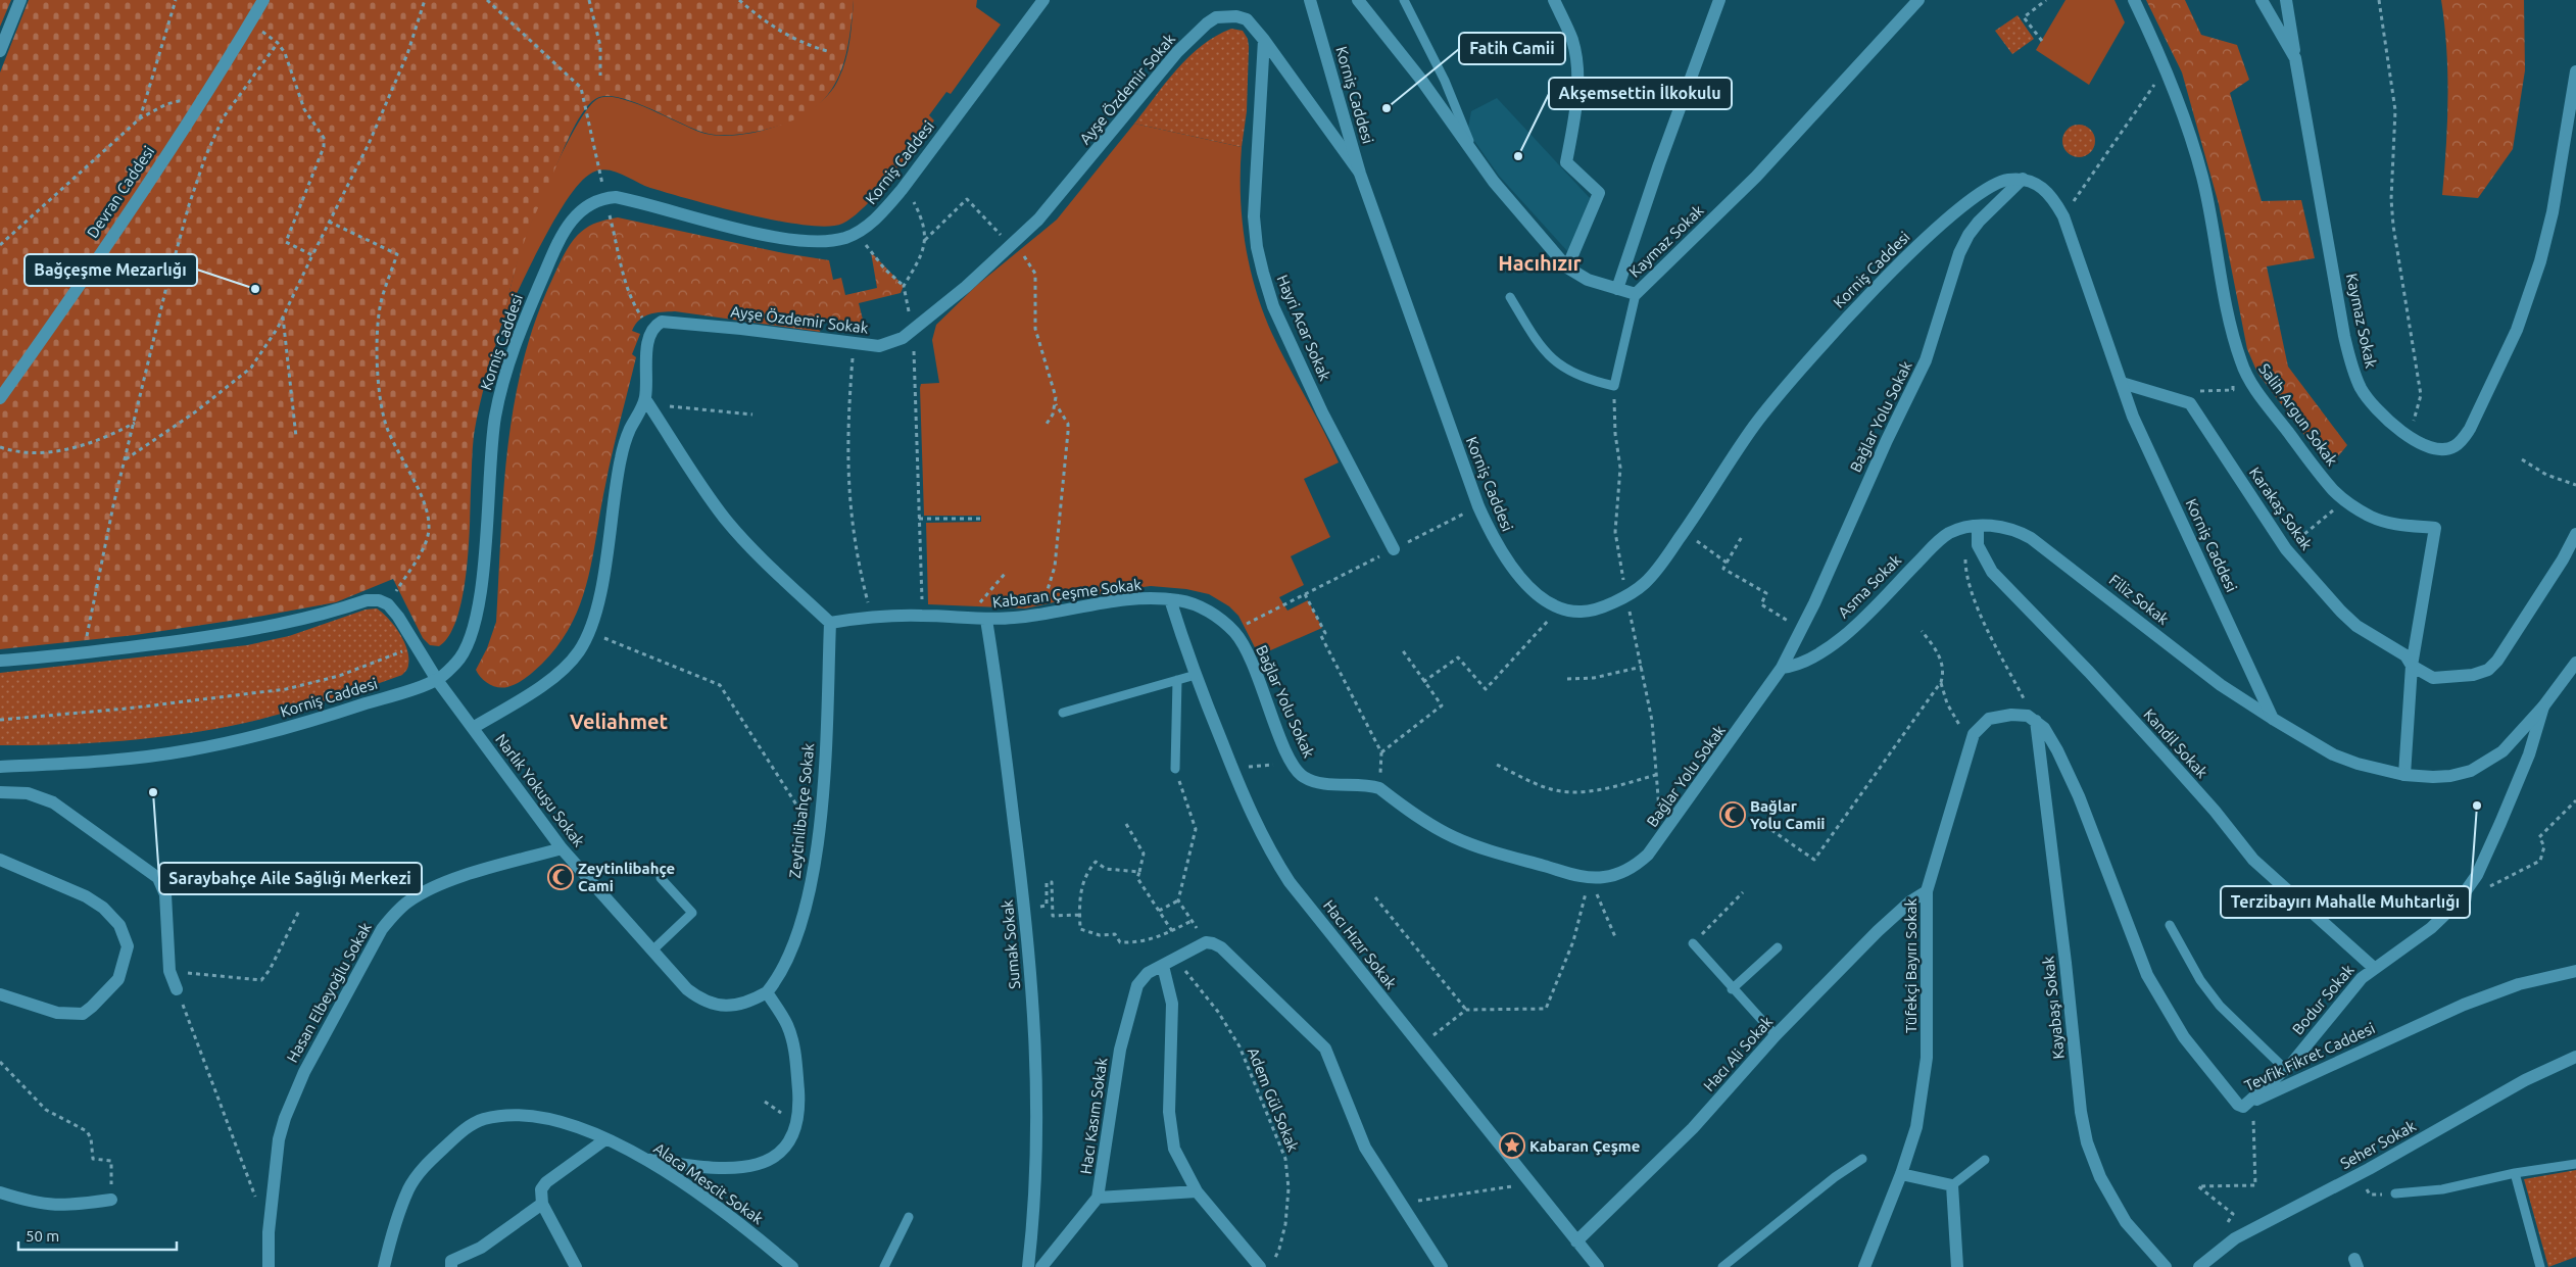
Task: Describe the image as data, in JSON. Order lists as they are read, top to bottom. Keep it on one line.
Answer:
{"streets":{"street":["Ayşe Özdemir Sokak","Korniş Caddesi","Devran Caddesi","Kaymaz Sokak","Hayri Acar Sokak","Salih Argun Sokak","Bağlar Yolu Sokak","Karakaş Sokak","Asma Sokak","Kabaran Çeşme Sokak","Filiz Sokak","Kandil Sokak","Narlık Yokuşu Sokak","Zeytinlibahçe Sokak","Sumak Sokak","Hacı Hızır Sokak","Tüfekçi Bayırı Sokak","Hasan Elbeyoğlu Sokak","Bodur Sokak","Kayabaşı Sokak","Hacı Ali Sokak","Tevfik Fikret Caddesi","Hacı Kasım Sokak","Seher Sokak","Alaca Mescit Sokak"],"path":["Adem Gül Sokak"]},"crossings":[["Ayşe Özdemir Sokak","Korniş Caddesi"],["Ayşe Özdemir Sokak","Hayri Acar Sokak"],["Korniş Caddesi","Bağlar Yolu Sokak"],["Korniş Caddesi","Karakaş Sokak"],["Korniş Caddesi","Filiz Sokak"],["Korniş Caddesi","Narlık Yokuşu Sokak"],["Salih Argun Sokak","Karakaş Sokak"],["Bağlar Yolu Sokak","Asma Sokak"],["Bağlar Yolu Sokak","Kabaran Çeşme Sokak"],["Bağlar Yolu Sokak","Hacı Hızır Sokak"],["Asma Sokak","Filiz Sokak"],["Asma Sokak","Kandil Sokak"],["Kabaran Çeşme Sokak","Zeytinlibahçe Sokak"],["Kabaran Çeşme Sokak","Sumak Sokak"],["Kabaran Çeşme Sokak","Hacı Hızır Sokak"],["Filiz Sokak","Kandil Sokak"],["Kandil Sokak","Bodur Sokak"],["Narlık Yokuşu Sokak","Zeytinlibahçe Sokak"],["Narlık Yokuşu Sokak","Hasan Elbeyoğlu Sokak"],["Hacı Hızır Sokak","Hacı Ali Sokak"],["Tüfekçi Bayırı Sokak","Kayabaşı Sokak"],["Tüfekçi Bayırı Sokak","Hacı Ali Sokak"],["Tüfekçi Bayırı Sokak","Tevfik Fikret Caddesi"],["Bodur Sokak","Tevfik Fikret Caddesi"],["Kayabaşı Sokak","Tevfik Fikret Caddesi"],["Adem Gül Sokak","Hacı Kasım Sokak"]],"districts":["Hacıhızır","Veliahmet"],"places":{"other":["Fatih Camii","Akşemsettin İlkokulu","Bağçeşme Mezarlığı","Saraybahçe Aile Sağlığı Merkezi","Terzibayırı Mahalle Muhtarlığı"],"mosque":["Bağlar Yolu Camii","Zeytinlibahçe Cami"],"place":["Kabaran Çeşme"]},"scale_bar":"50 m"}
